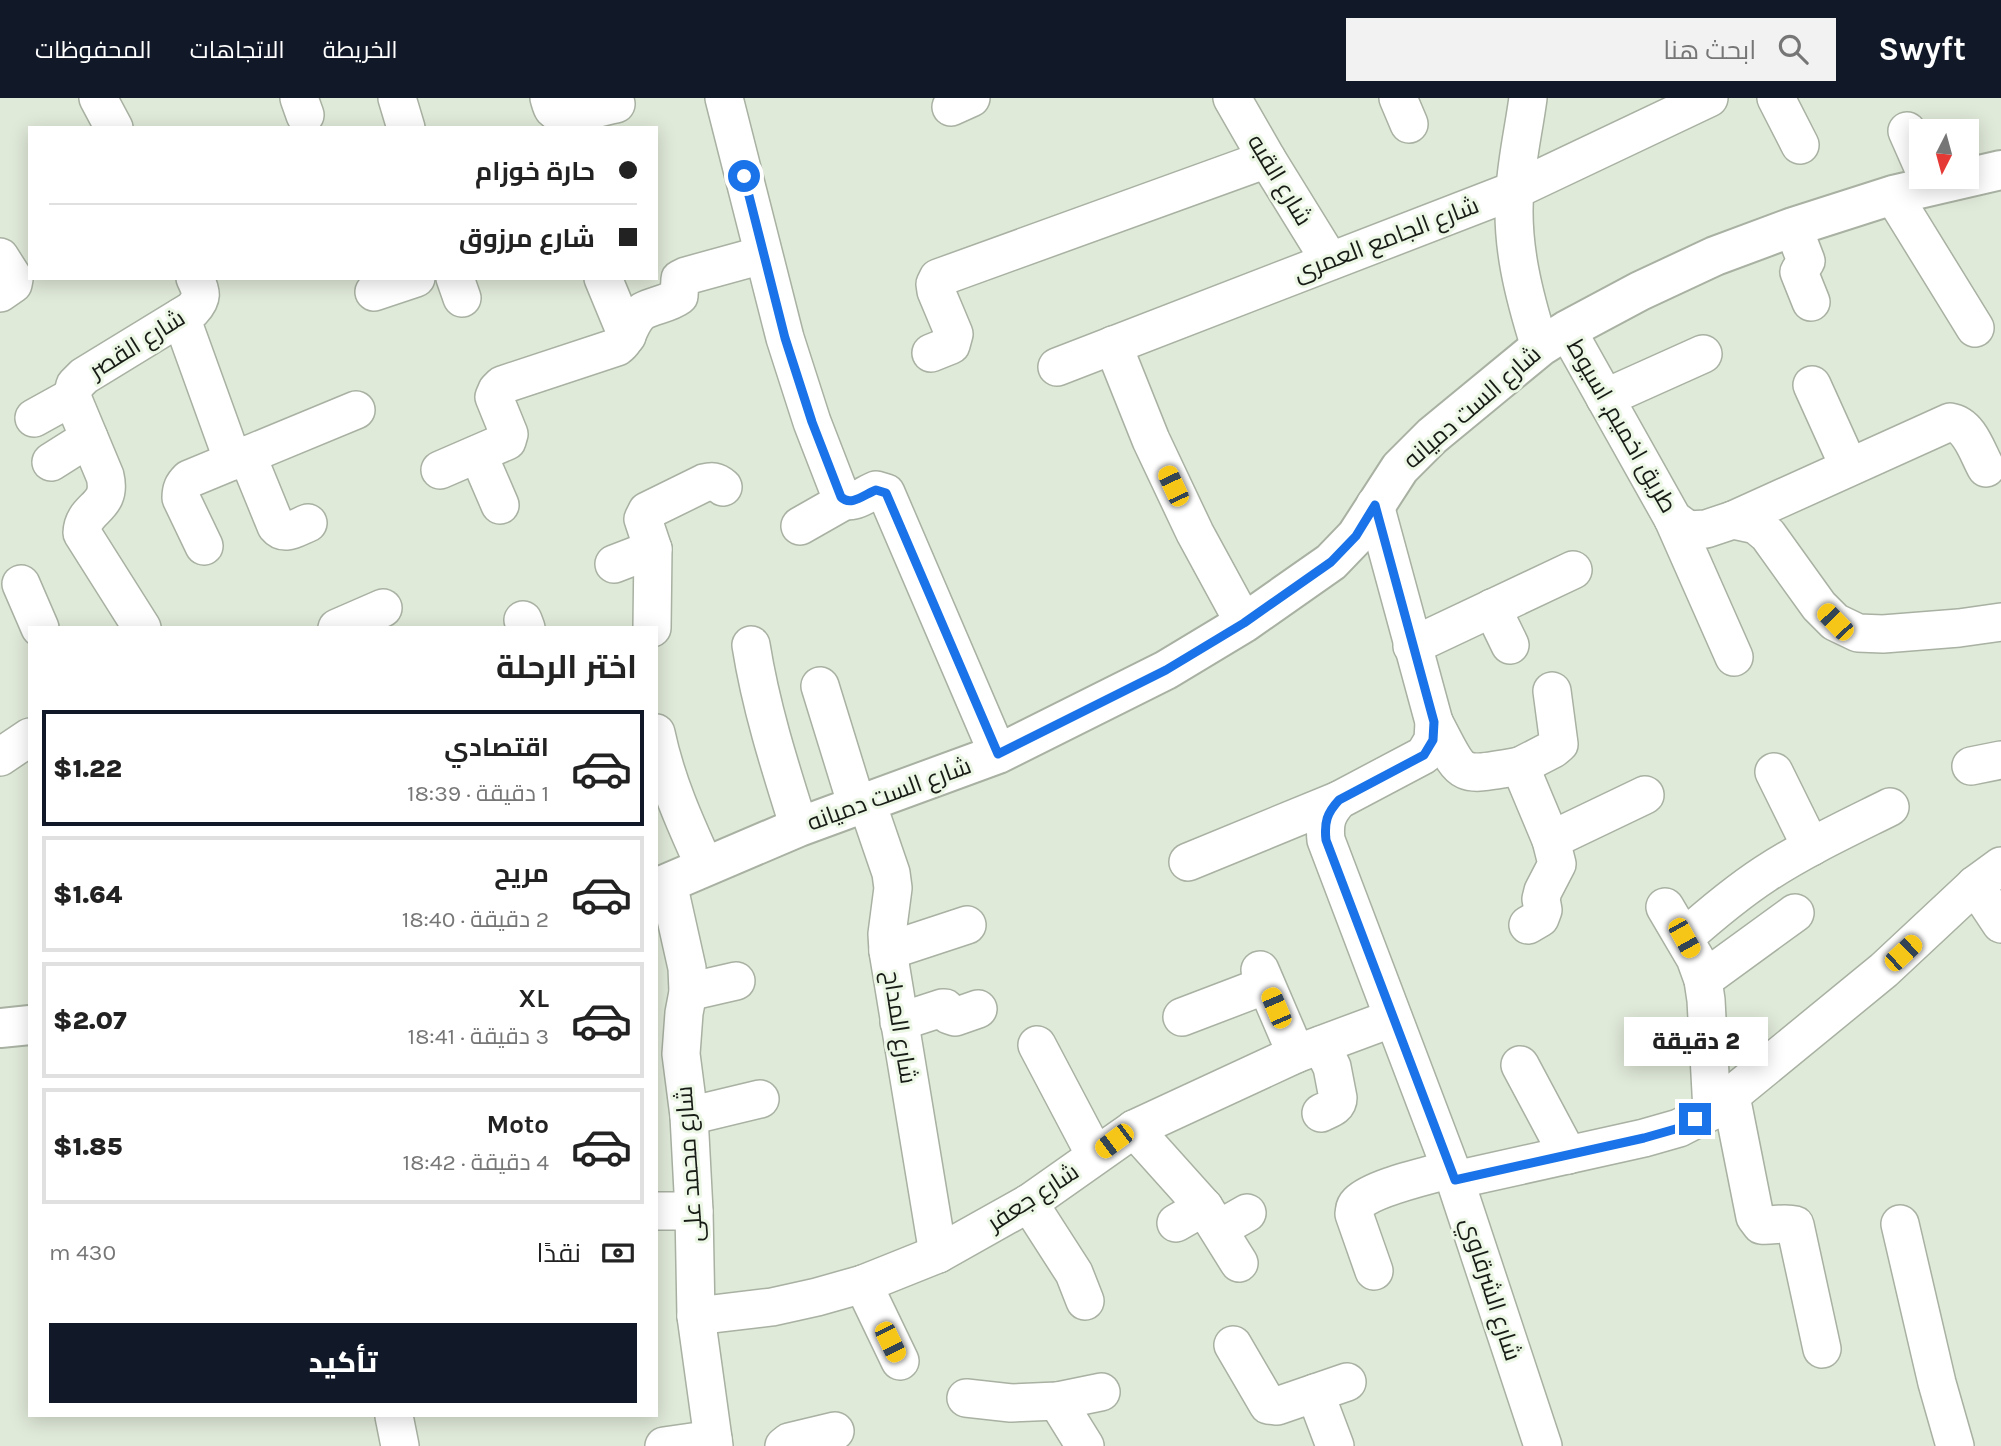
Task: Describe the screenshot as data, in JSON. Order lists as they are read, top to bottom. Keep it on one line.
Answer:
{"streets":{"street":["شارع القبه","شارع الجامع العمرى","شارع القصر","شارع الست دميانه","طريق اخميم, اسيوط","شارع المداح","شارع محمد على","شارع جعفر","شارع الشرقاوي"]},"crossings":[["شارع القبه","شارع الجامع العمرى"],["شارع الجامع العمرى","طريق اخميم, اسيوط"],["شارع الست دميانه","طريق اخميم, اسيوط"],["شارع الست دميانه","شارع المداح"],["شارع الست دميانه","شارع محمد على"],["شارع المداح","شارع جعفر"],["شارع محمد على","شارع جعفر"],["شارع جعفر","شارع الشرقاوي"]],"north":"bottom","page":{"header":"Swyft","search":"ابحث هنا","nav":["الخريطة","الاتجاهات","المحفوظات"],"banner":["حارة خوزام","شارع مرزوق"],"heading":"اختر الرحلة","list":[{"name":"اقتصادي","note":"1 دقيقة · 18:39","value":"$1.22"},{"name":"مريح","note":"2 دقيقة · 18:40","value":"$1.64"},{"name":"XL","note":"3 دقيقة · 18:41","value":"$2.07"},{"name":"Moto","note":"4 دقيقة · 18:42","value":"$1.85"}],"bubble":"2 دقيقة","pay":["نقدًا","430 m"],"buttons":"تأكيد"}}
